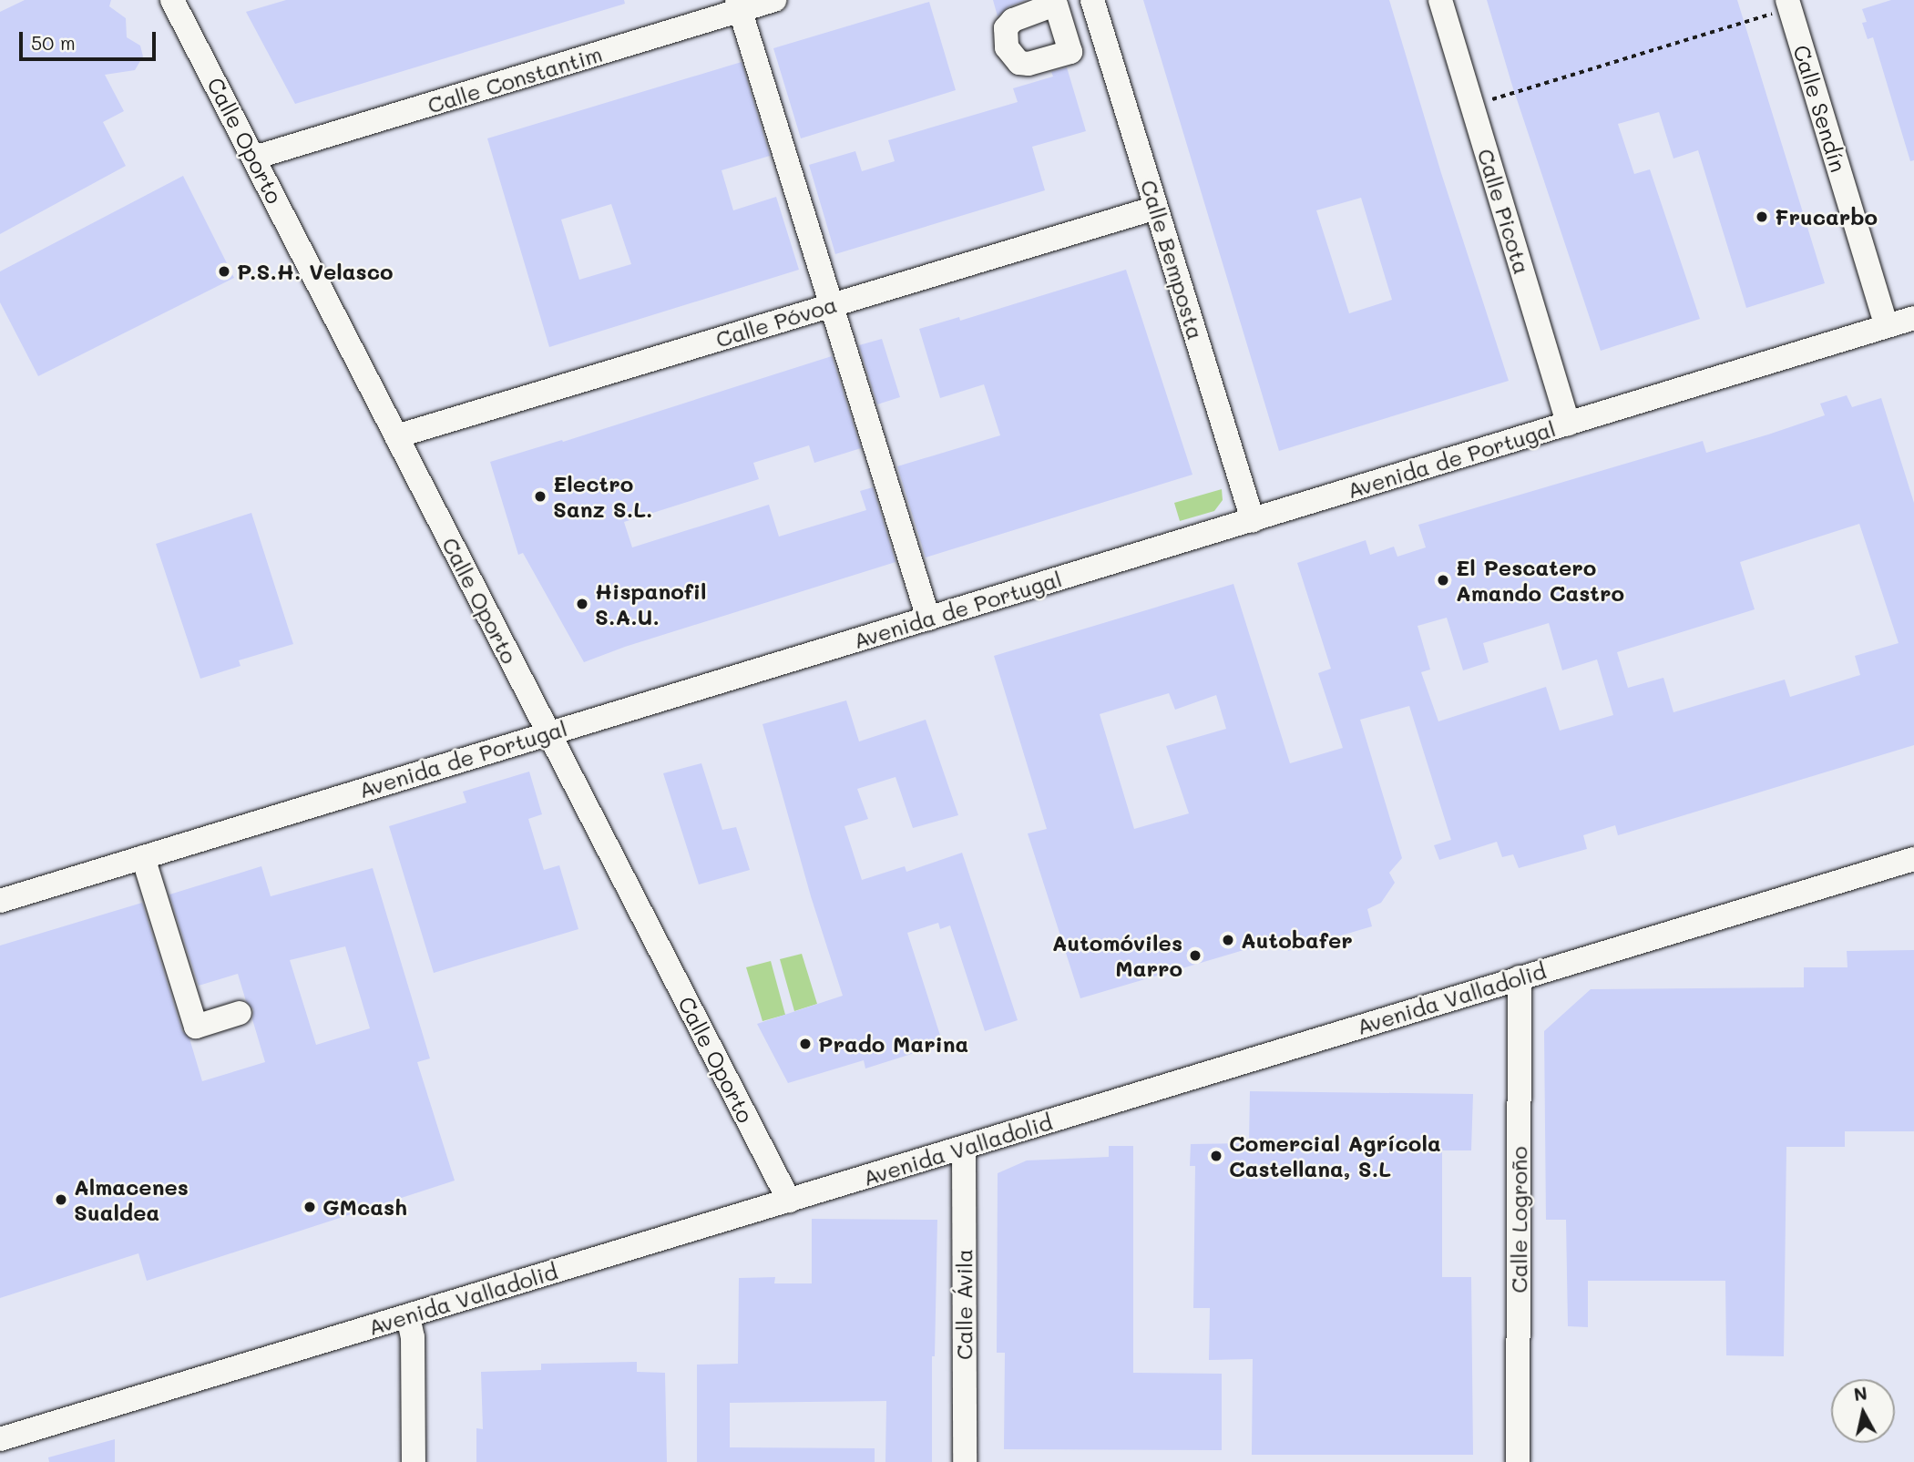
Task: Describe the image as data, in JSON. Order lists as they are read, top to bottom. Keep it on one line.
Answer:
{"streets":{"street":["Calle Constantim","Calle Sendín","Calle Oporto","Calle Picota","Calle Bemposta","Calle Póvoa","Avenida de Portugal","Avenida Valladolid","Calle Logroño","Calle Ávila"]},"crossings":[["Calle Constantim","Calle Oporto"],["Calle Sendín","Avenida de Portugal"],["Calle Oporto","Calle Póvoa"],["Calle Oporto","Avenida de Portugal"],["Calle Oporto","Avenida Valladolid"],["Calle Picota","Avenida de Portugal"],["Calle Bemposta","Calle Póvoa"],["Calle Bemposta","Avenida de Portugal"],["Avenida Valladolid","Calle Logroño"],["Avenida Valladolid","Calle Ávila"]],"places":["Frucarbo","P.S.H. Velasco","Electro Sanz S.L.","El Pescatero Amando Castro","Hispanofil S.A.U.","Autobafer","Automóviles Marro","Prado Marina","Comercial Agrícola Castellana, S.L","Almacenes Sualdea","GMcash"],"scale_bar":"50 m","north":"top"}
